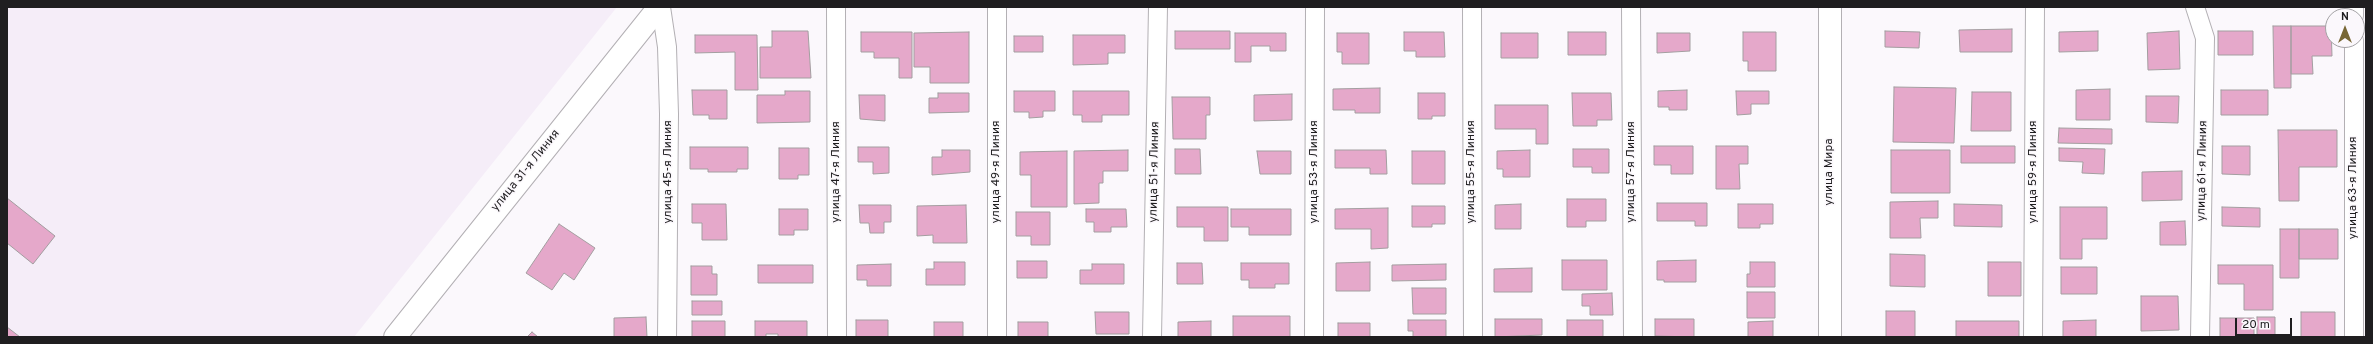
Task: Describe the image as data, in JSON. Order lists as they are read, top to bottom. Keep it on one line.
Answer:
{"streets":{"street":["улица 31-я Линия","улица 61-я Линия","улица 45-я Линия","улица 47-я Линия","улица 49-я Линия","улица 51-я Линия","улица 53-я Линия","улица 55-я Линия","улица 57-я Линия","улица Мира","улица 59-я Линия","улица 63-я Линия"]},"crossings":[["улица 31-я Линия","улица 45-я Линия"]],"scale_bar":"20 m","north":"top"}
